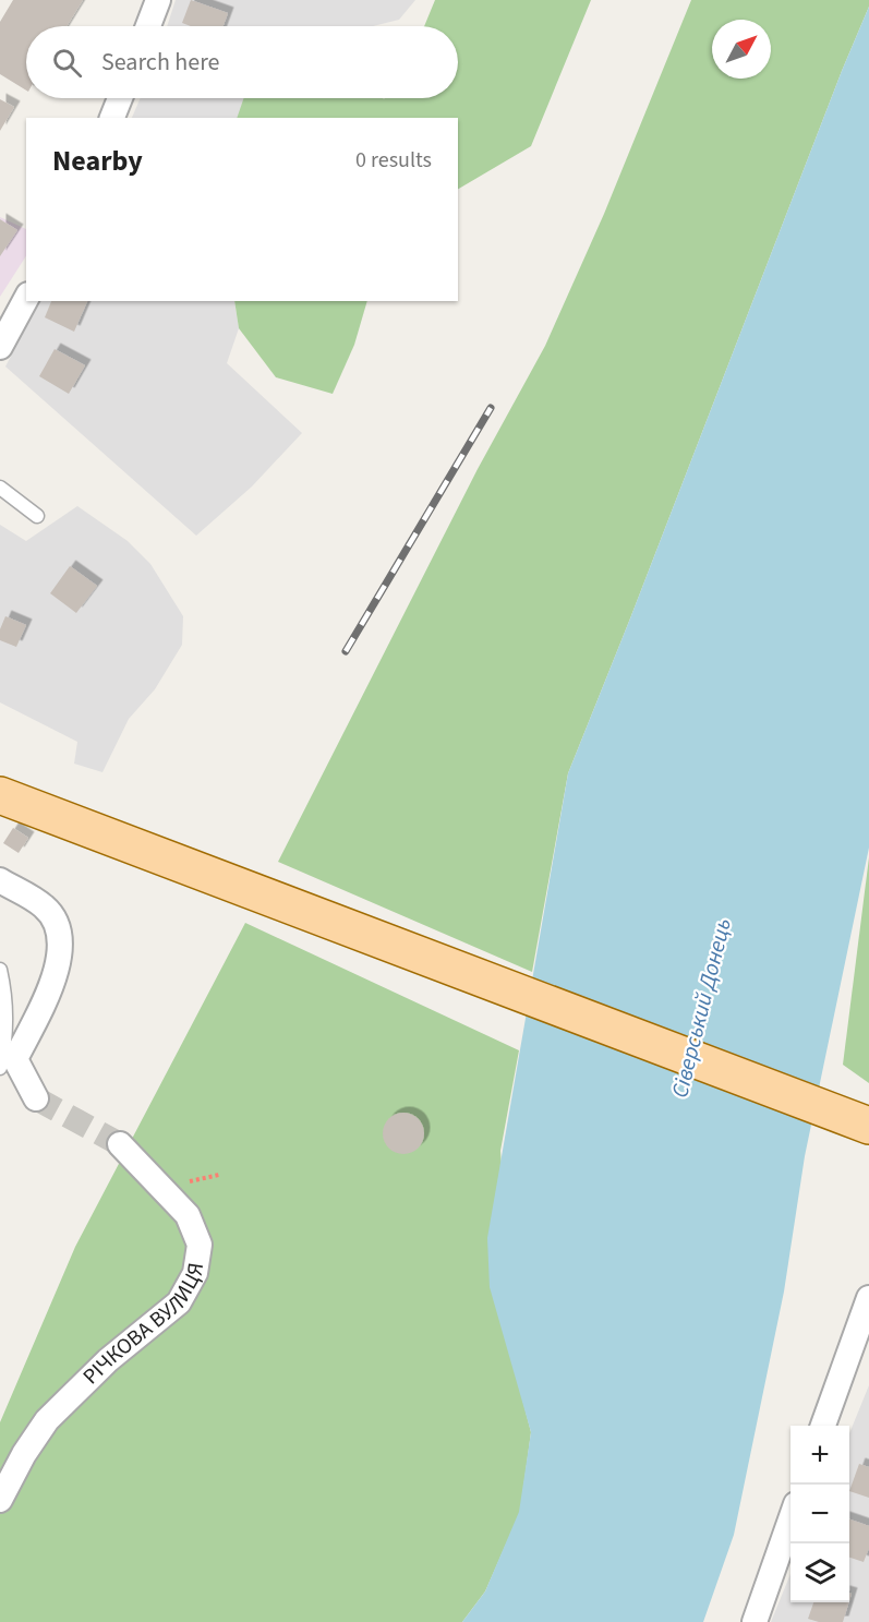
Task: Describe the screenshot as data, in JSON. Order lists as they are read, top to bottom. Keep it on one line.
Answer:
{"streets":{"street":["РІЧКОВА ВУЛИЦЯ"]},"water":["Сіверський Донець"],"north":"top right","page":{"search":"Search here","heading":["Nearby","0 results"],"map_buttons":["+","−"]}}
